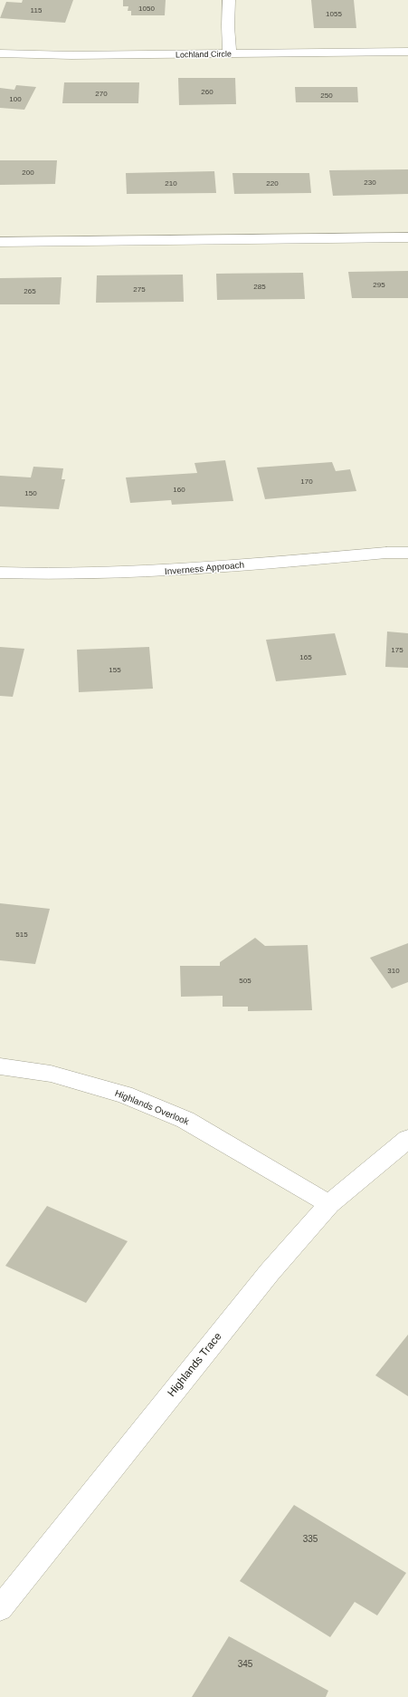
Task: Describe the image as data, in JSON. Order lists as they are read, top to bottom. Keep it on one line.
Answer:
{"streets":{"street":["Lochland Circle","Inverness Approach","Highlands Overlook","Highlands Trace"]},"crossings":[["Highlands Overlook","Highlands Trace"]],"house_numbers":["1050","115","1055","260","270","250","100","200","230","210","220","295","285","275","265","170","160","150","175","165","155","515","310","505","335","345"]}
